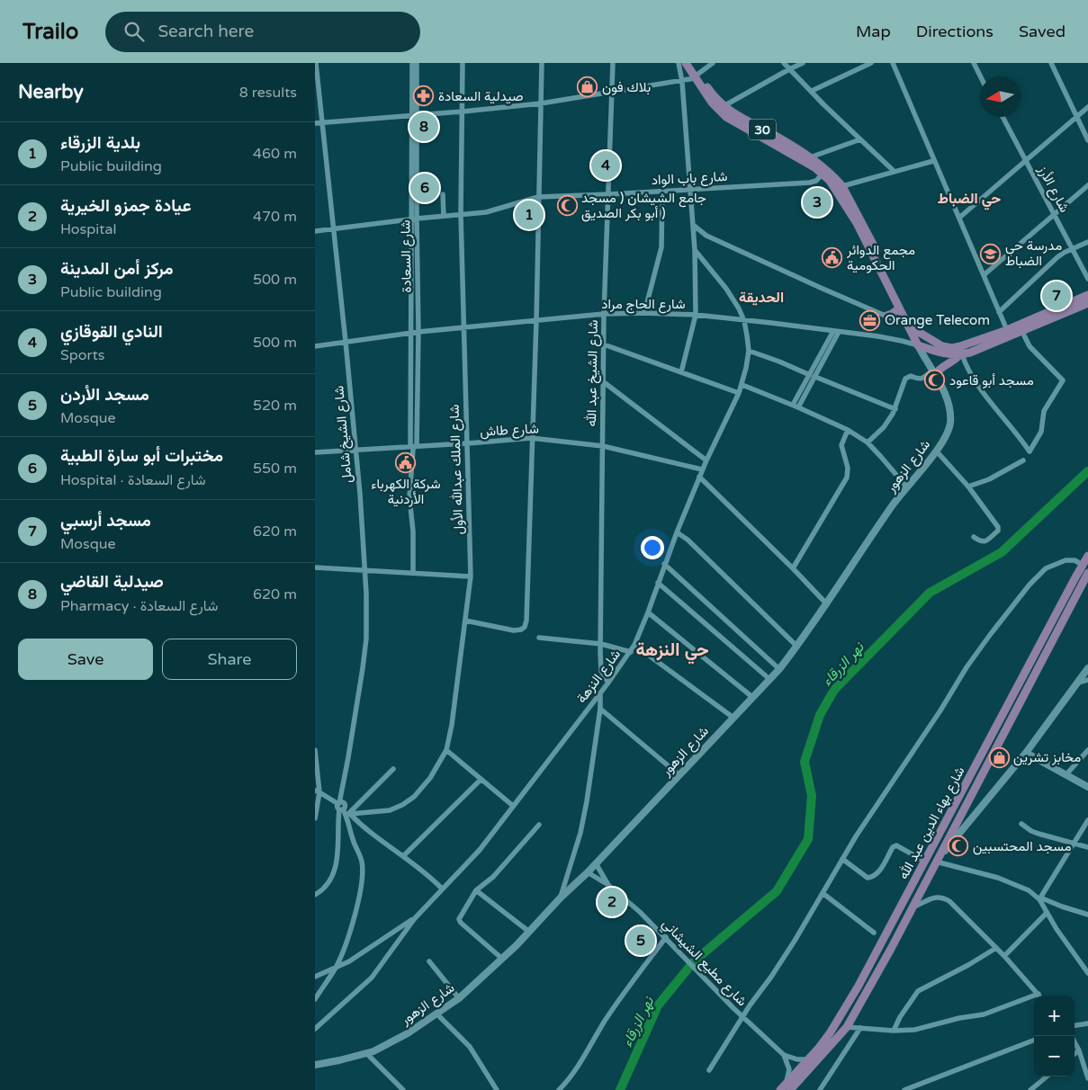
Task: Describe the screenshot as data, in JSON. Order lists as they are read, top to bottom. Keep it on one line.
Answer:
{"streets":{"main road":["30","شارع الزهور","شارع بهاء الدين عبد الله"],"street":["شارع باب الواد","شارع الأرز","شارع السعادة","شارع الحاج مراد","شارع الشيخ عبد الله","شارع طاش","شارع الشيخ شامل","شارع الملك عبدالله الأول","شارع النزهة","شارع مطيع الشيشاني"]},"crossings":[["30","شارع باب الواد"],["30","شارع الحاج مراد"],["30","شارع الزهور"],["شارع باب الواد","شارع السعادة"],["شارع باب الواد","شارع الشيخ عبد الله"],["شارع باب الواد","شارع الشيخ شامل"],["شارع باب الواد","شارع الملك عبدالله الأول"],["شارع السعادة","شارع الحاج مراد"],["شارع السعادة","شارع طاش"],["شارع الحاج مراد","شارع الشيخ عبد الله"],["شارع الحاج مراد","شارع الشيخ شامل"],["شارع الحاج مراد","شارع الزهور"],["شارع الحاج مراد","شارع الملك عبدالله الأول"],["شارع الحاج مراد","شارع النزهة"],["شارع الشيخ عبد الله","شارع طاش"],["شارع الشيخ عبد الله","شارع النزهة"],["شارع طاش","شارع الشيخ شامل"],["شارع طاش","شارع الملك عبدالله الأول"],["شارع طاش","شارع النزهة"],["شارع الزهور","شارع مطيع الشيشاني"]],"districts":["حي الضباط","الحديقة","حي النزهة"],"water":["نهر الزرقاء"],"places":{"shop":["بلاك فون","مخابز تشرين"],"pharmacy":["صيدلية السعادة"],"mosque":["جامع الشيشان ( مسجد أبو بكر الصديق )","مسجد أبو قاعود","مسجد المحتسبين"],"school or university":["مدرسة حي الضباط"],"public building":["مجمع الدوائر الحكومية","شركة الكهرباء الأردنية"],"office":["Orange Telecom"]},"north":"left","page":{"header":"Trailo","search":"Search here","nav":["Map","Directions","Saved"],"heading":["Nearby","8 results"],"pins":["8","4","6","3","1","7","2","5"],"list":[{"mark":"1","name":"بلدية الزرقاء","note":"Public building","value":"460 m"},{"mark":"2","name":"عيادة جمزو الخيرية","note":"Hospital","value":"470 m"},{"mark":"3","name":"مركز أمن المدينة","note":"Public building","value":"500 m"},{"mark":"4","name":"النادي القوقازي","note":"Sports","value":"500 m"},{"mark":"5","name":"مسجد الأردن","note":"Mosque","value":"520 m"},{"mark":"6","name":"مختبرات أبو سارة الطبية","note":"Hospital · شارع السعادة","value":"550 m"},{"mark":"7","name":"مسجد أرسبي","note":"Mosque","value":"620 m"},{"mark":"8","name":"صيدلية القاضي","note":"Pharmacy · شارع السعادة","value":"620 m"}],"buttons":["Save","Share"],"map_buttons":["+","−"]}}
